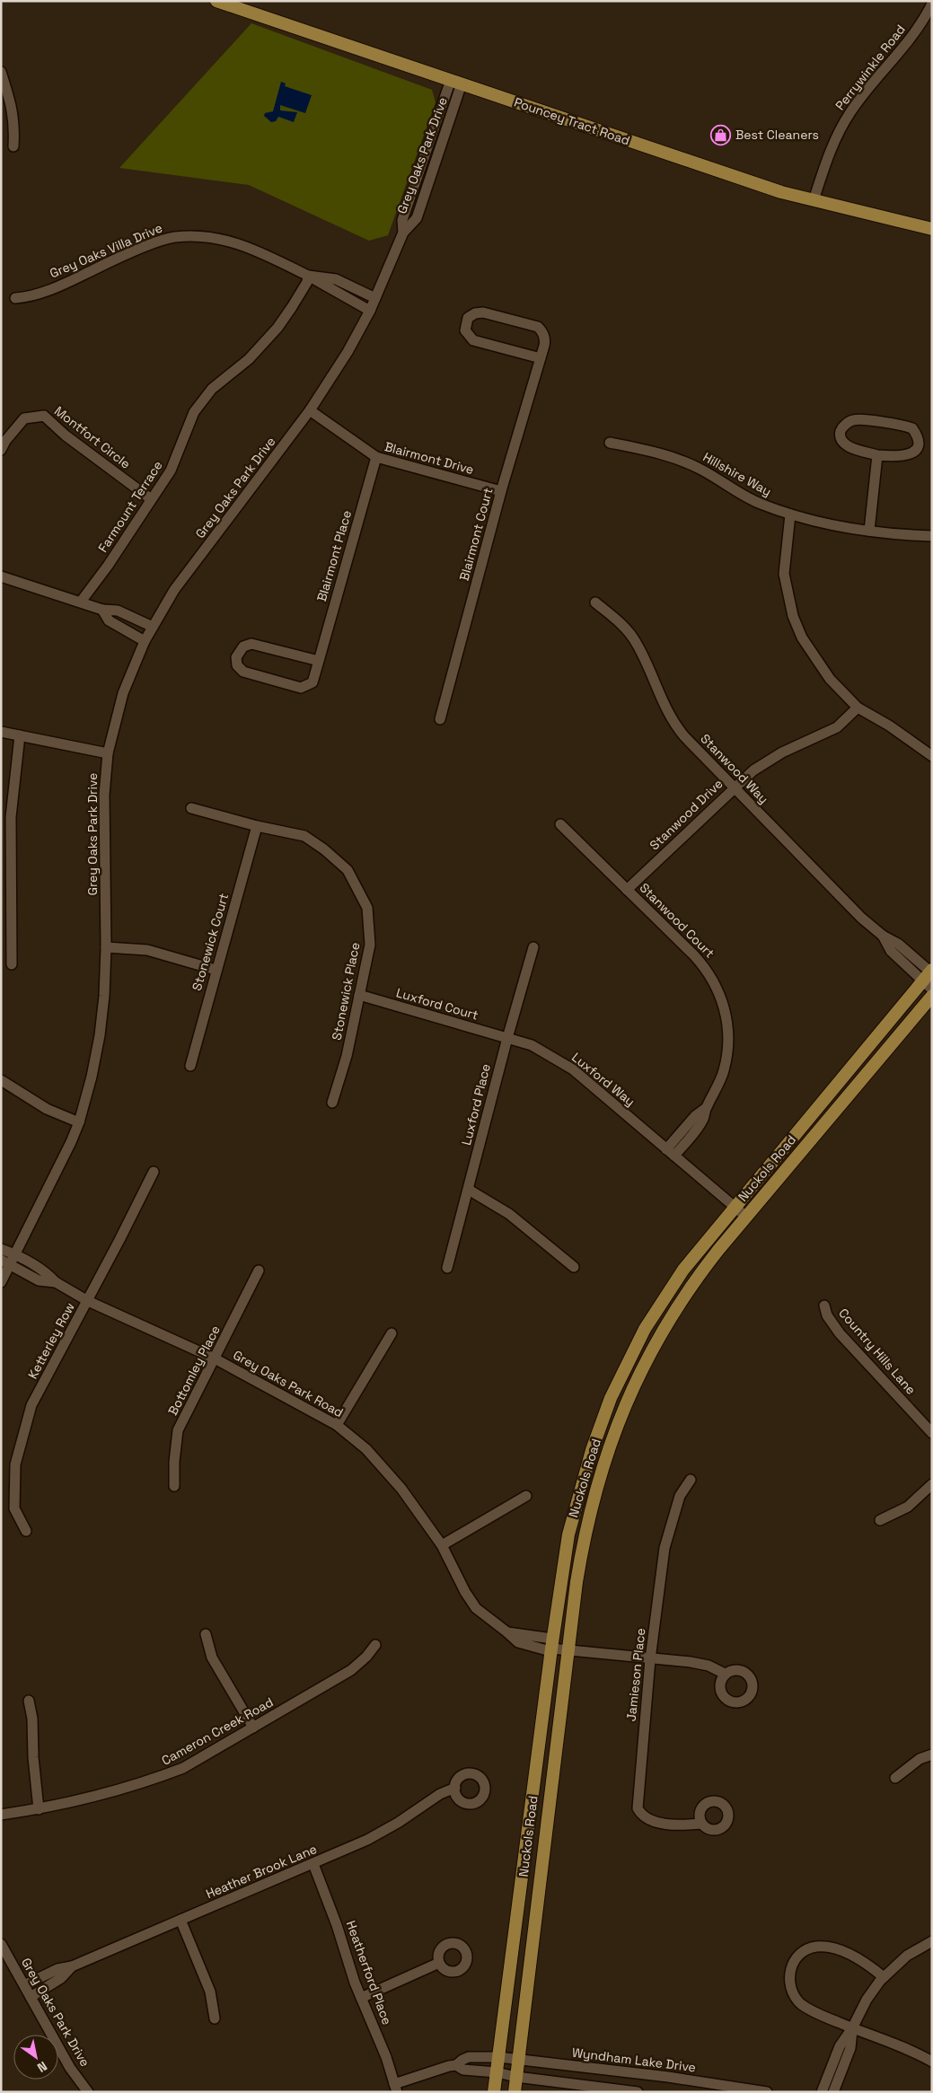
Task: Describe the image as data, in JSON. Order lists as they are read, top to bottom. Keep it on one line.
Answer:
{"streets":{"main road":["Pouncey Tract Road","Nuckols Road"],"street":["Perrywinkle Road","Grey Oaks Park Drive","Grey Oaks Villa Drive","Montfort Circle","Blairmont Drive","Hillshire Way","Farmount Terrace","Blairmont Court","Blairmont Place","Stanwood Way","Stanwood Drive","Stanwood Court","Stonewick Court","Stonewick Place","Luxford Court","Luxford Way","Luxford Place","Ketterley Row","Country Hills Lane","Bottomley Place","Grey Oaks Park Road","Jamieson Place","Cameron Creek Road","Heather Brook Lane","Heatherford Place","Wyndham Lake Drive"]},"crossings":[["Perrywinkle Road","Pouncey Tract Road"],["Pouncey Tract Road","Grey Oaks Park Drive"],["Grey Oaks Park Drive","Grey Oaks Villa Drive"],["Grey Oaks Park Drive","Blairmont Drive"],["Grey Oaks Park Drive","Grey Oaks Park Road"],["Grey Oaks Park Drive","Heather Brook Lane"],["Grey Oaks Villa Drive","Farmount Terrace"],["Montfort Circle","Farmount Terrace"],["Blairmont Drive","Blairmont Court"],["Blairmont Drive","Blairmont Place"],["Stanwood Way","Stanwood Drive"],["Stanwood Way","Nuckols Road"],["Stanwood Drive","Stanwood Court"],["Stanwood Court","Luxford Way"],["Stonewick Court","Stonewick Place"],["Stonewick Place","Luxford Court"],["Luxford Court","Luxford Way"],["Luxford Court","Luxford Place"],["Luxford Way","Luxford Place"],["Luxford Way","Nuckols Road"],["Nuckols Road","Grey Oaks Park Road"],["Nuckols Road","Wyndham Lake Drive"],["Ketterley Row","Grey Oaks Park Road"],["Bottomley Place","Grey Oaks Park Road"],["Grey Oaks Park Road","Jamieson Place"],["Heather Brook Lane","Heatherford Place"],["Heatherford Place","Wyndham Lake Drive"]],"places":{"shop":["Best Cleaners"]},"north":"bottom right"}
